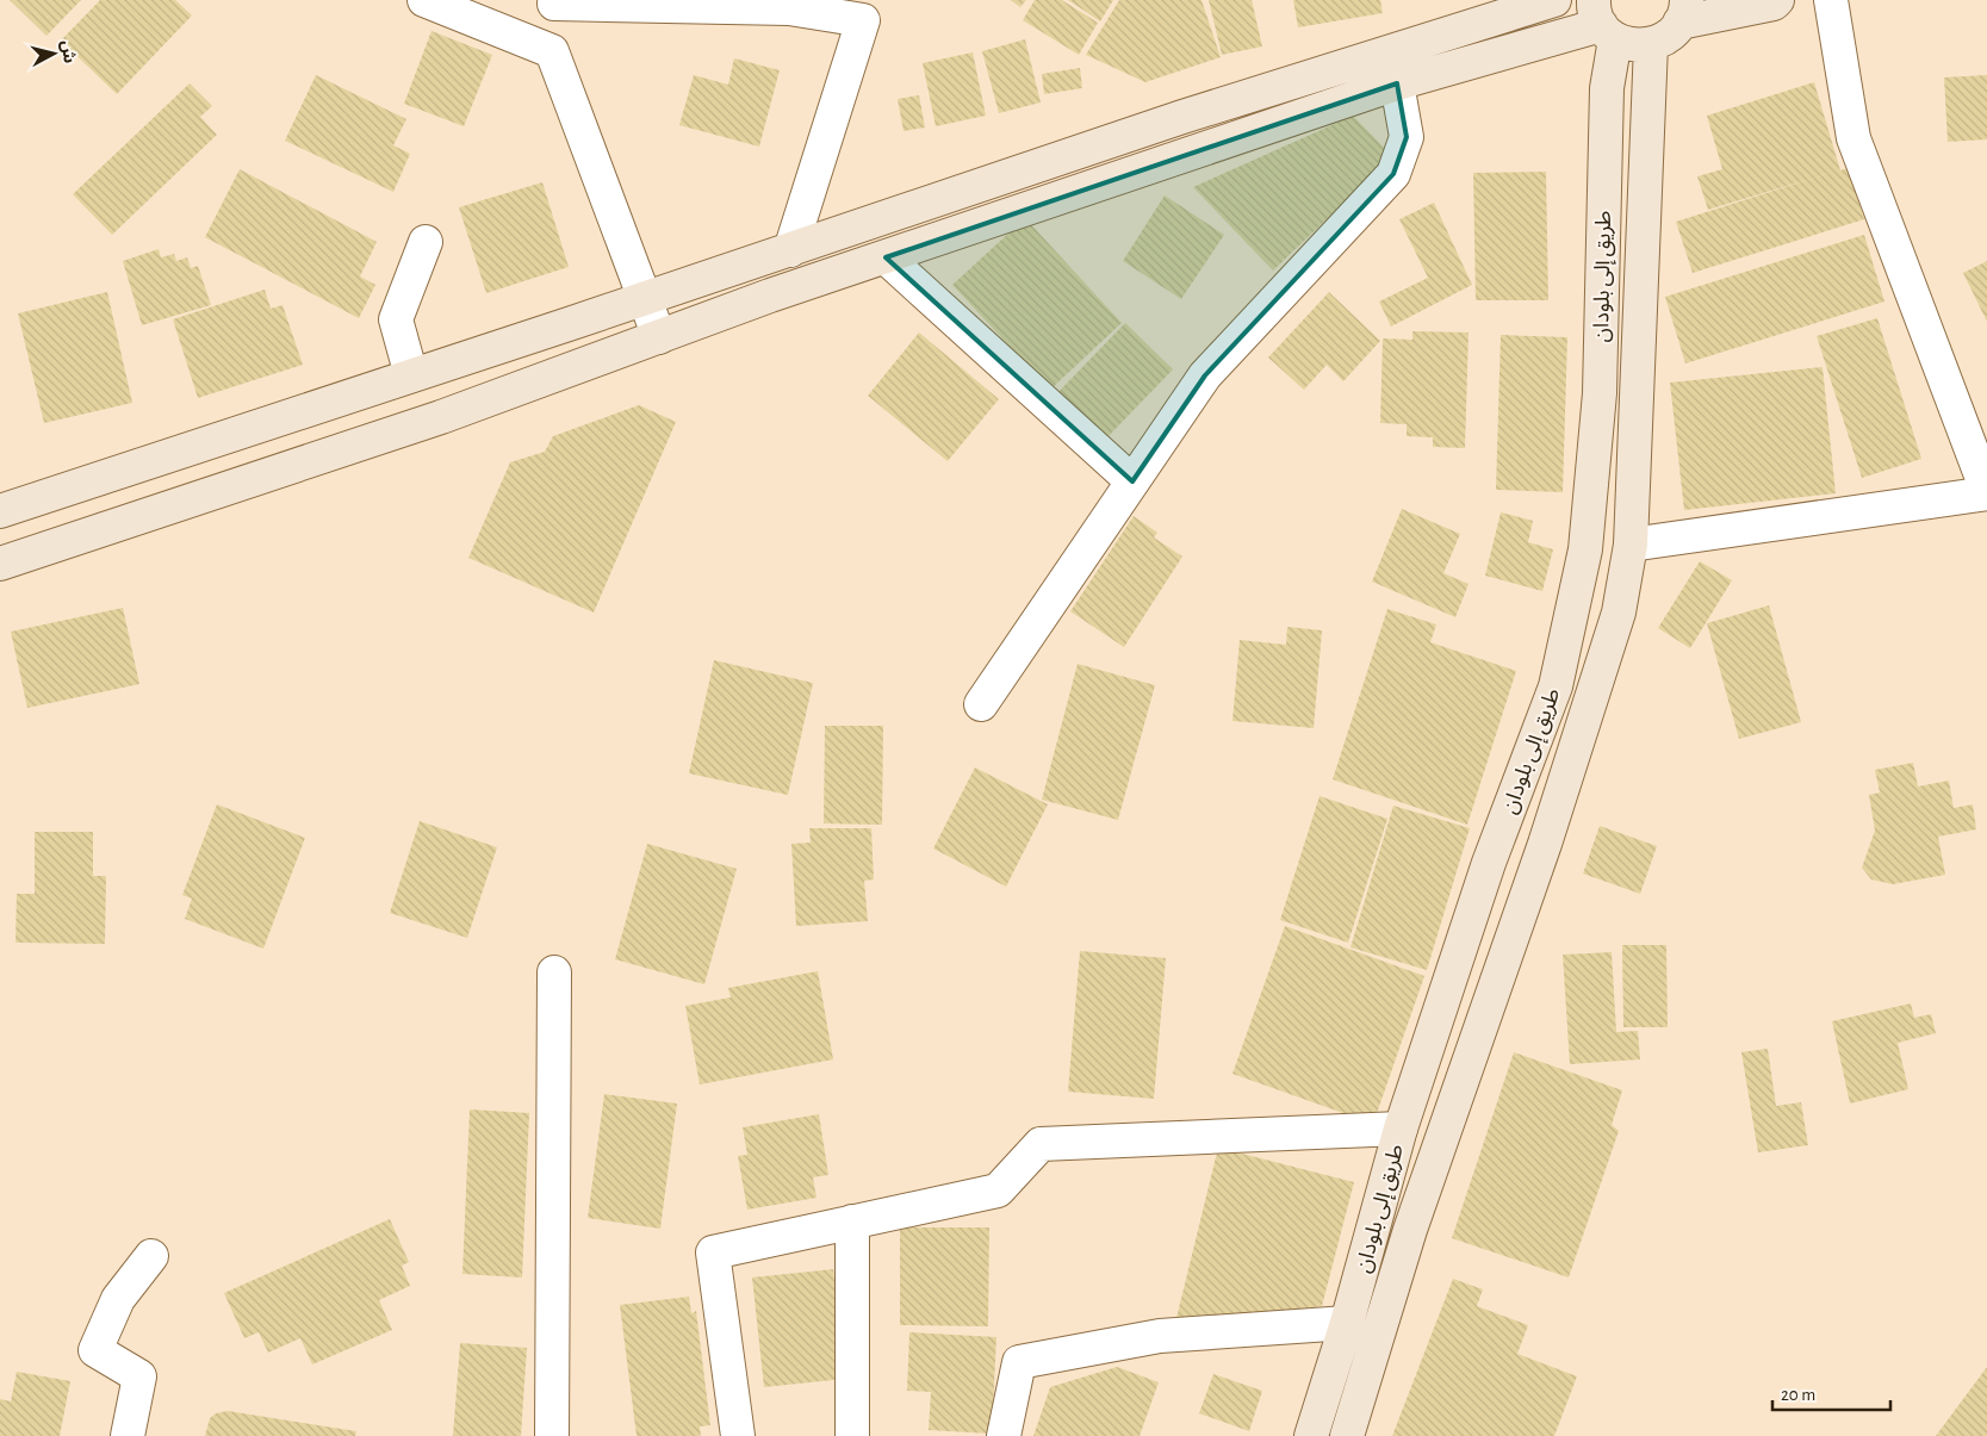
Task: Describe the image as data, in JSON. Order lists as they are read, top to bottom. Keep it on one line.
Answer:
{"streets":{"main road":["طريق إلى بلودان"]},"scale_bar":"20 m","north":"right"}
